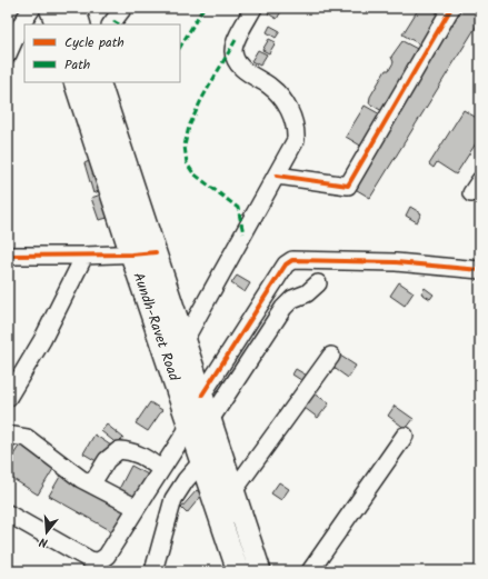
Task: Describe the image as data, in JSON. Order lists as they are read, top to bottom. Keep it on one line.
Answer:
{"streets":{"main road":["Aundh-Ravet Road"]},"legend":["Cycle path","Path"],"north":"bottom"}
